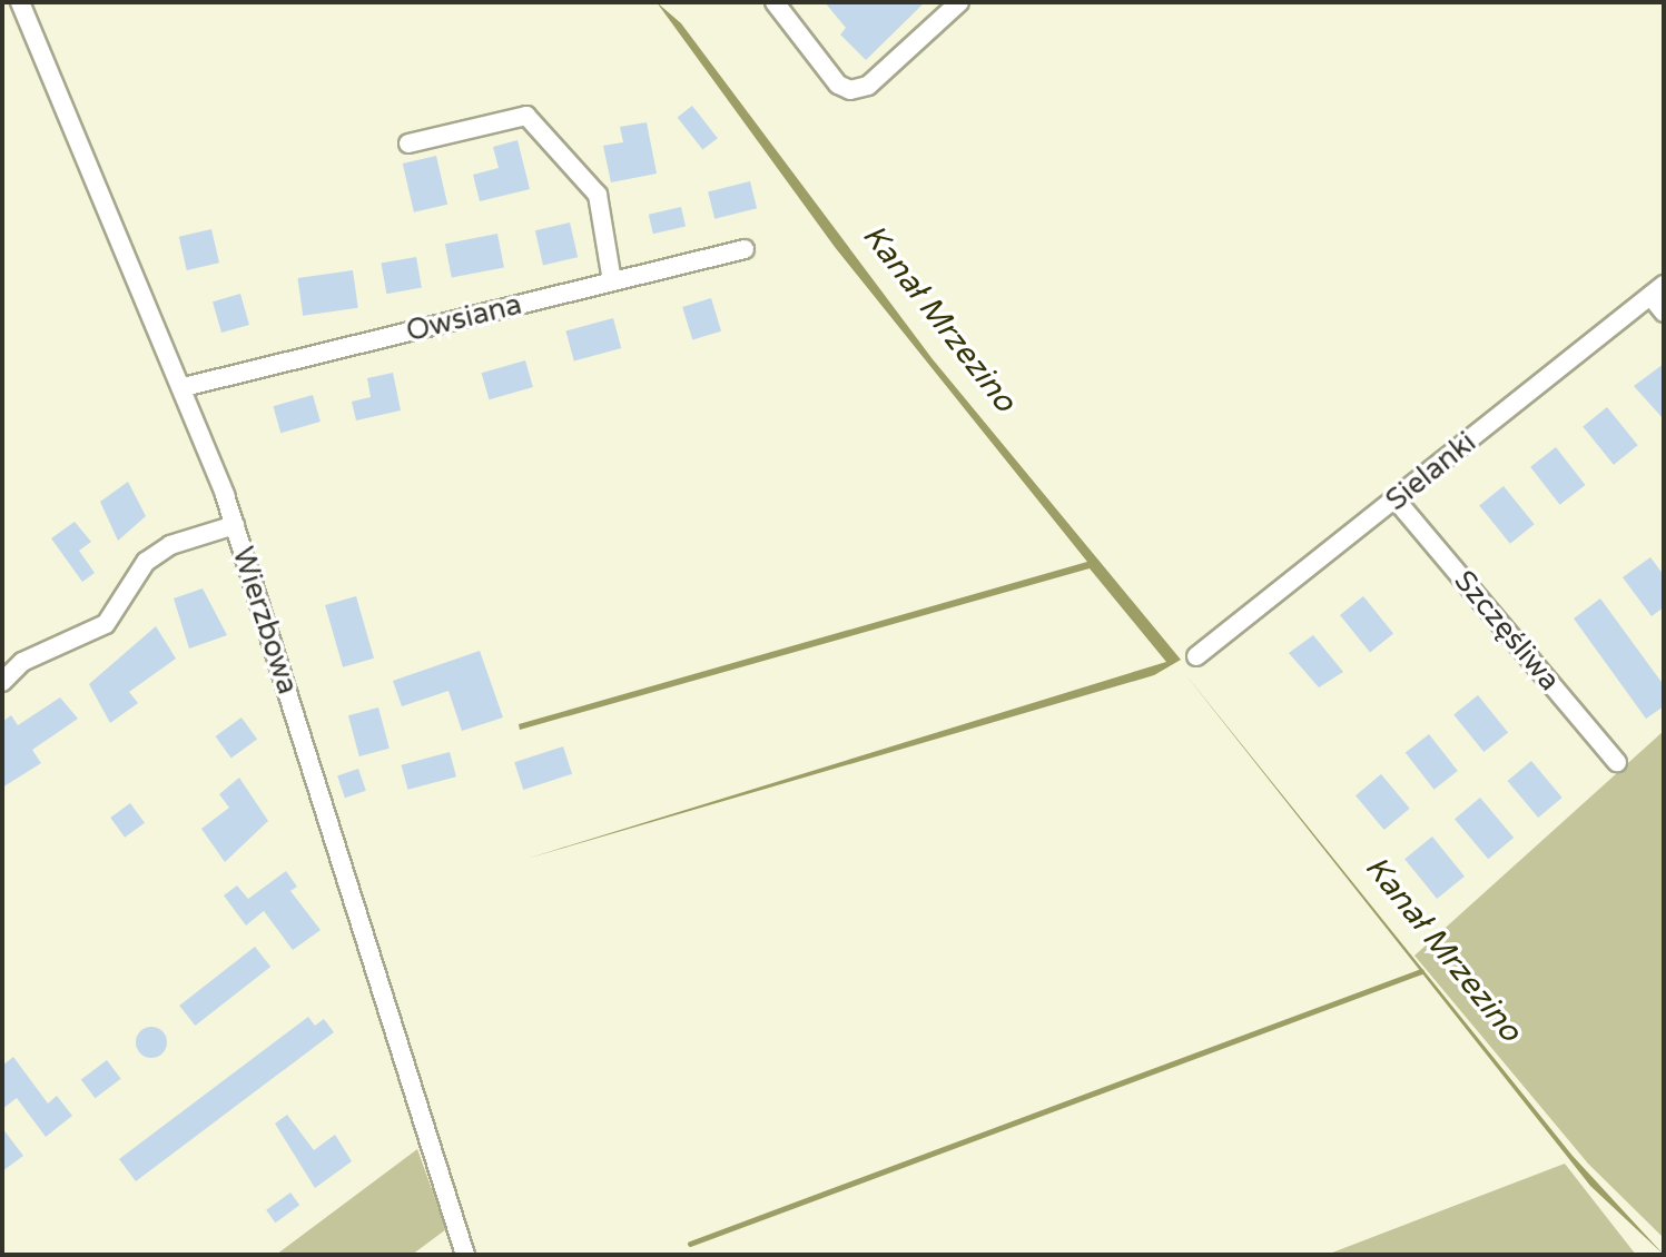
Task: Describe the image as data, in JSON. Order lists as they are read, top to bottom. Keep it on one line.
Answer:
{"streets":{"street":["Owsiana","Sielanki","Wierzbowa","Szczęśliwa"]},"crossings":[["Owsiana","Wierzbowa"],["Sielanki","Szczęśliwa"]],"water":["Kanał Mrzezino"]}
